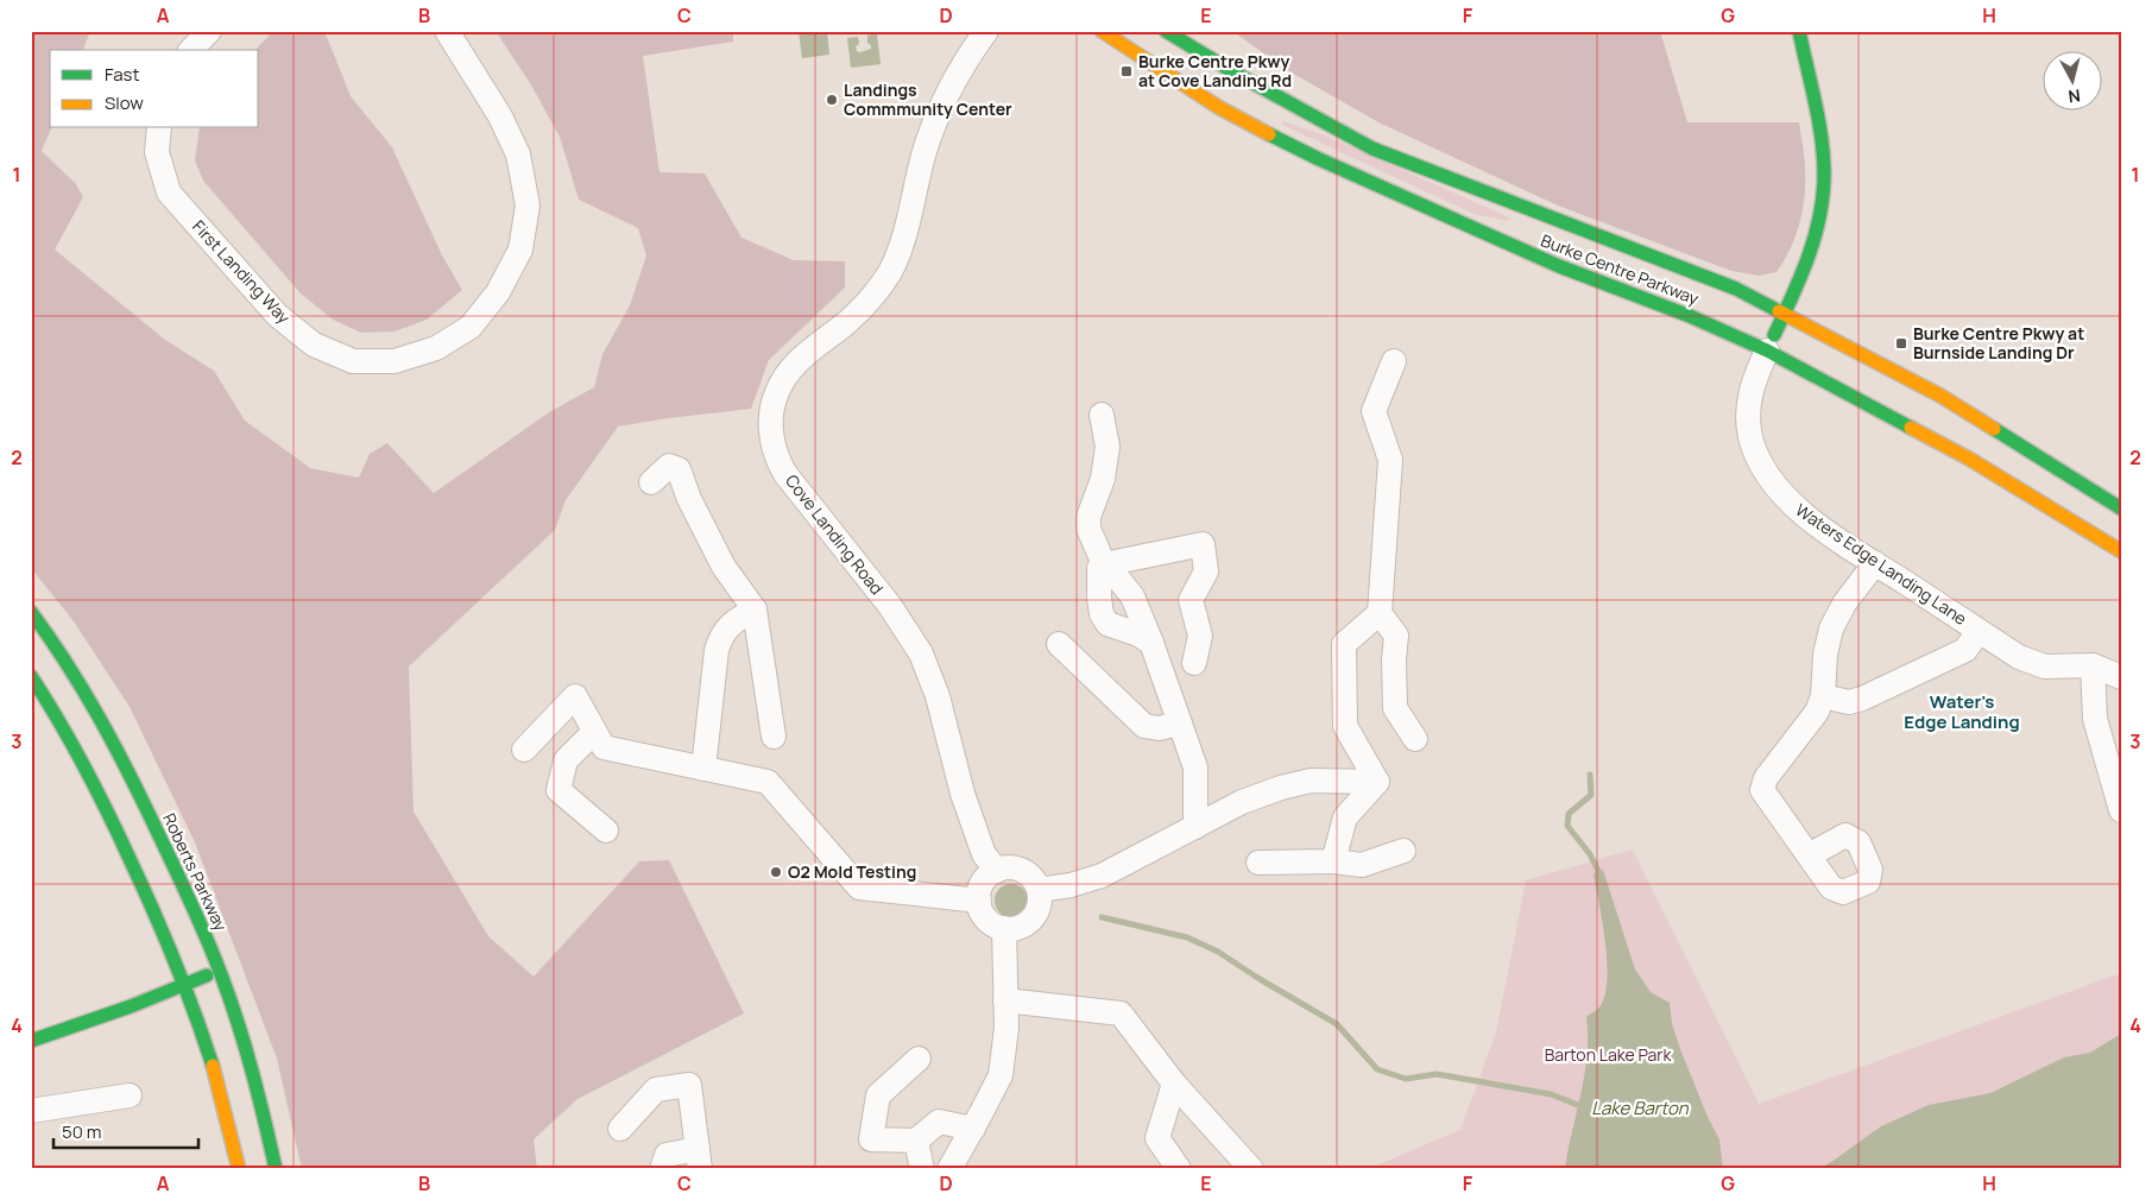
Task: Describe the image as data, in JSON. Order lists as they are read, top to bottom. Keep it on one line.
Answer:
{"streets":{"main road":["Burke Centre Parkway","Roberts Parkway"],"street":["First Landing Way","Cove Landing Road","Waters Edge Landing Lane"]},"crossings":[["Burke Centre Parkway","Waters Edge Landing Lane"]],"districts":["Water's Edge Landing"],"water":["Lake Barton"],"parks":["Barton Lake Park"],"places":{"transit":["Burke Centre Pkwy at Cove Landing Rd","Burke Centre Pkwy at Burnside Landing Dr"],"other":["Landings Commmunity Center","O2 Mold Testing"]},"legend":["Fast","Slow"],"scale_bar":"50 m","north":"bottom","grid":{"columns":["A","B","C","D","E","F","G","H"],"rows":["1","2","3","4"]}}
